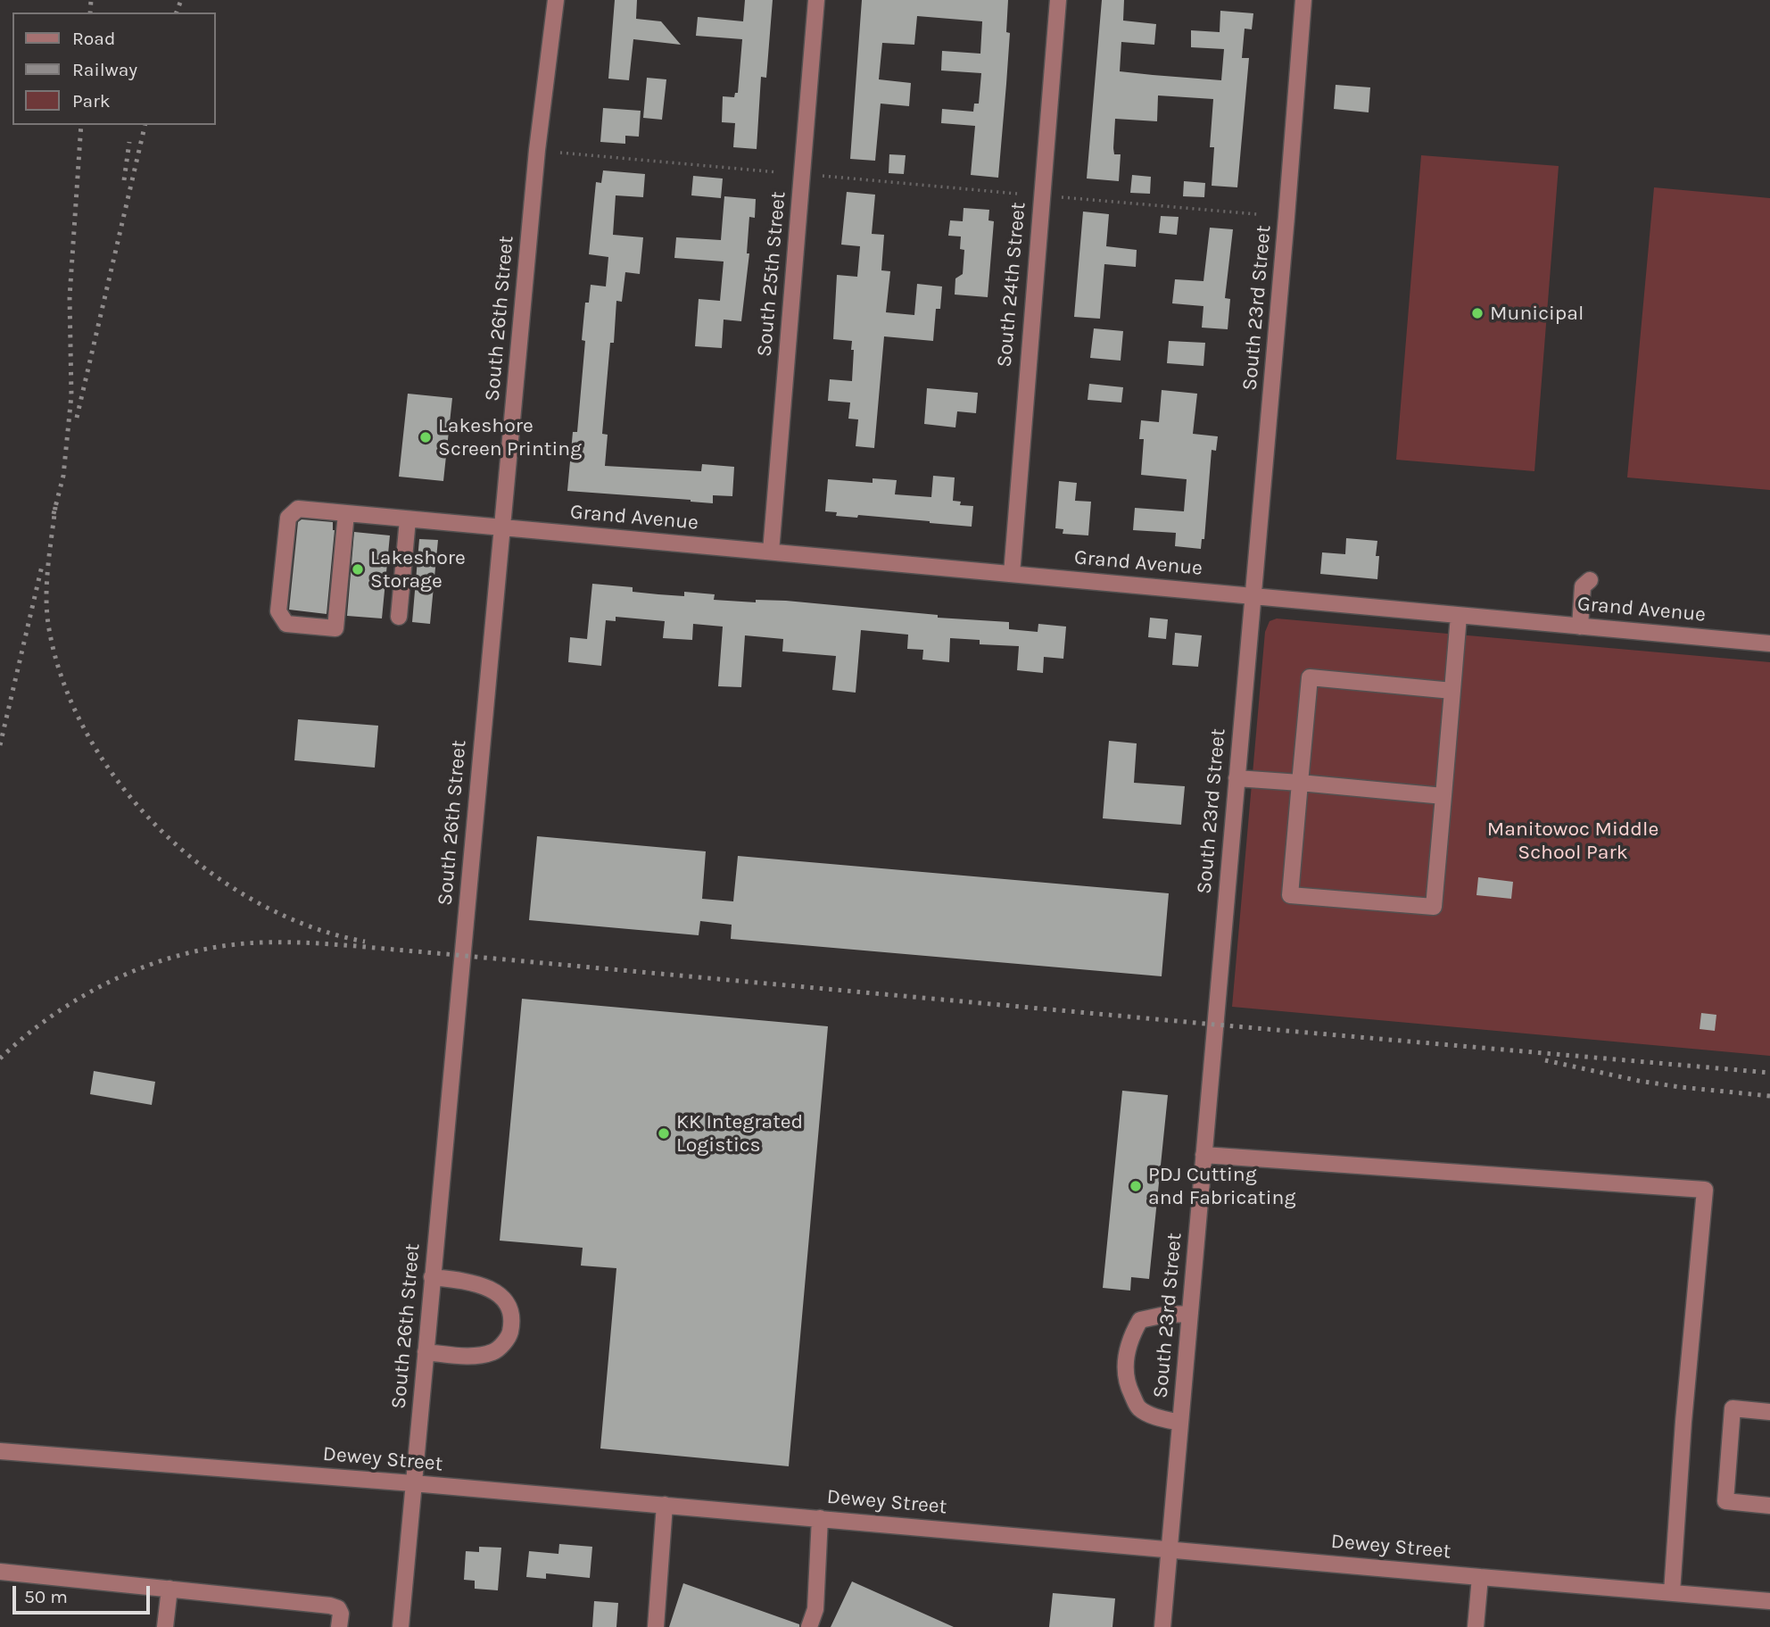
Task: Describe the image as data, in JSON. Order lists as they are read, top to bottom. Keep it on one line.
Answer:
{"streets":{"street":["South 25th Street","South 24th Street","South 23rd Street","South 26th Street","Grand Avenue","Dewey Street"]},"crossings":[["South 25th Street","Grand Avenue"],["South 24th Street","Grand Avenue"],["South 23rd Street","Grand Avenue"],["South 23rd Street","Dewey Street"],["South 26th Street","Grand Avenue"],["South 26th Street","Dewey Street"]],"parks":["Manitowoc Middle School Park"],"places":["Municipal","Lakeshore Screen Printing","Lakeshore Storage","KK Integrated Logistics","PDJ Cutting and Fabricating"],"legend":["Road","Railway","Park"],"scale_bar":"50 m"}
